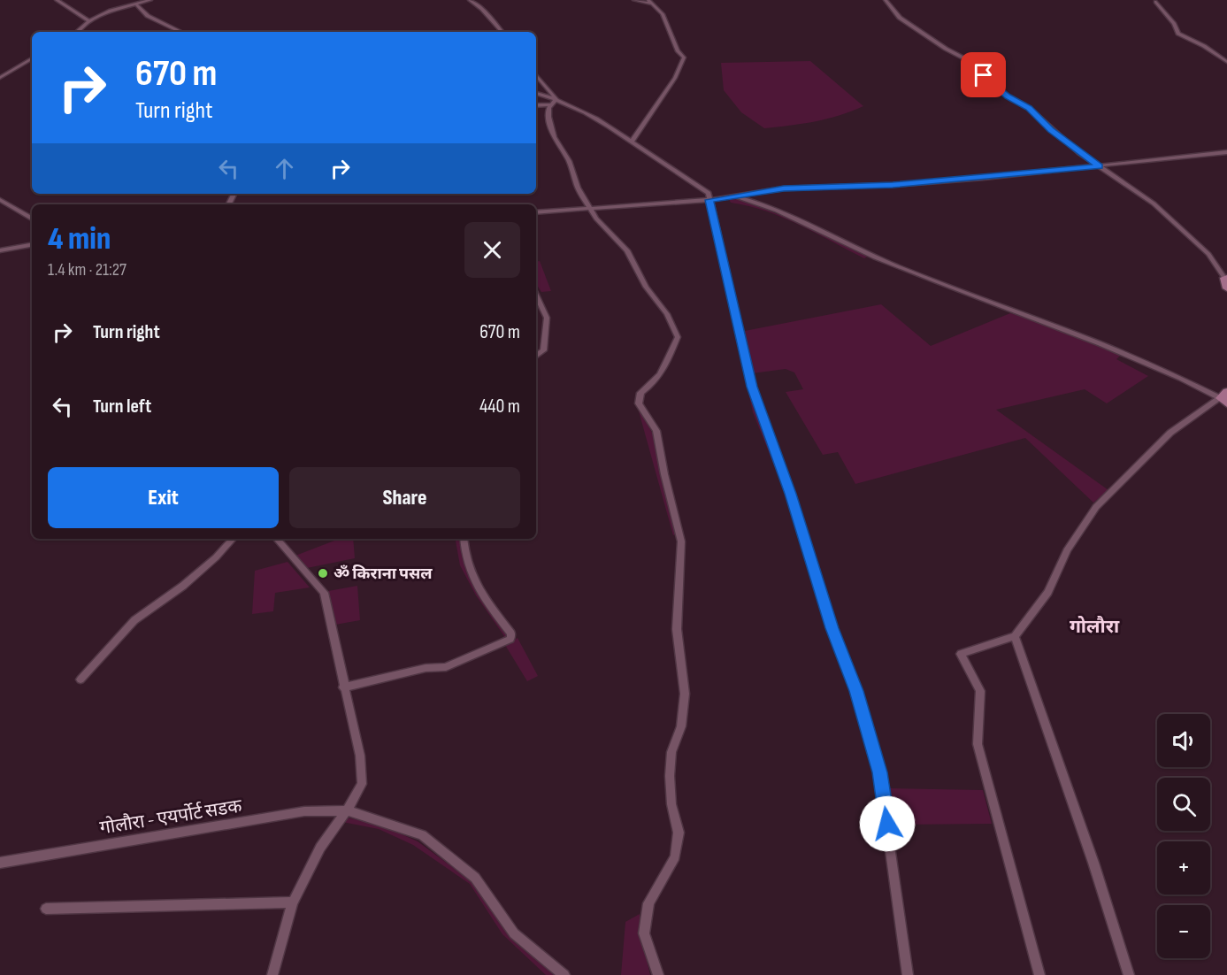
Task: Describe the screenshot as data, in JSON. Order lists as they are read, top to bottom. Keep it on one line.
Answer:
{"streets":{"street":["गोलौरा - एयर्पोर्ट सडक"]},"districts":["गोलौरा"],"places":["ॐ किराना पसल"],"page":{"turn":["670 m","Turn right"],"heading":["4 min","1.4 km · 21:27"],"list":[{"name":"Turn right","value":"670 m"},{"name":"Turn left","value":"440 m"}],"buttons":["Exit","Share"],"map_buttons":["+","−"]}}
